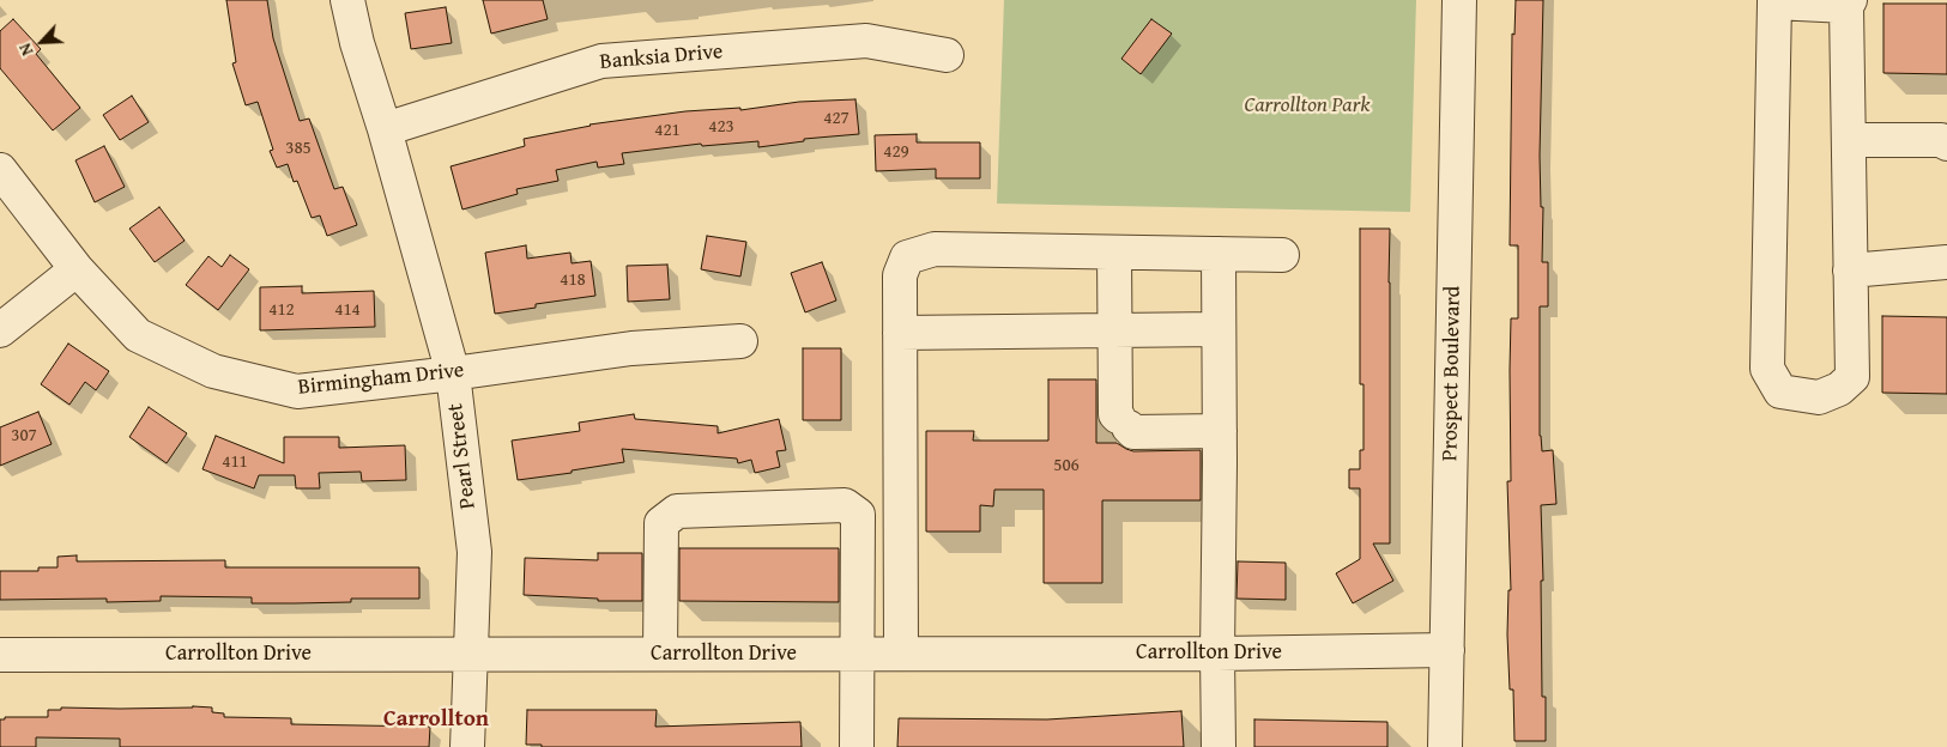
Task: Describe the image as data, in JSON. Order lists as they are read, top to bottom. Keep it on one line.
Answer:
{"streets":{"street":["Banksia Drive","Prospect Boulevard","Birmingham Drive","Pearl Street","Carrollton Drive"]},"crossings":[["Banksia Drive","Pearl Street"],["Prospect Boulevard","Carrollton Drive"],["Birmingham Drive","Pearl Street"],["Pearl Street","Carrollton Drive"]],"districts":["Carrollton"],"parks":["Carrollton Park"],"house_numbers":["427","423","421","385","429","418","412","414","307","411","506"],"north":"bottom left"}
